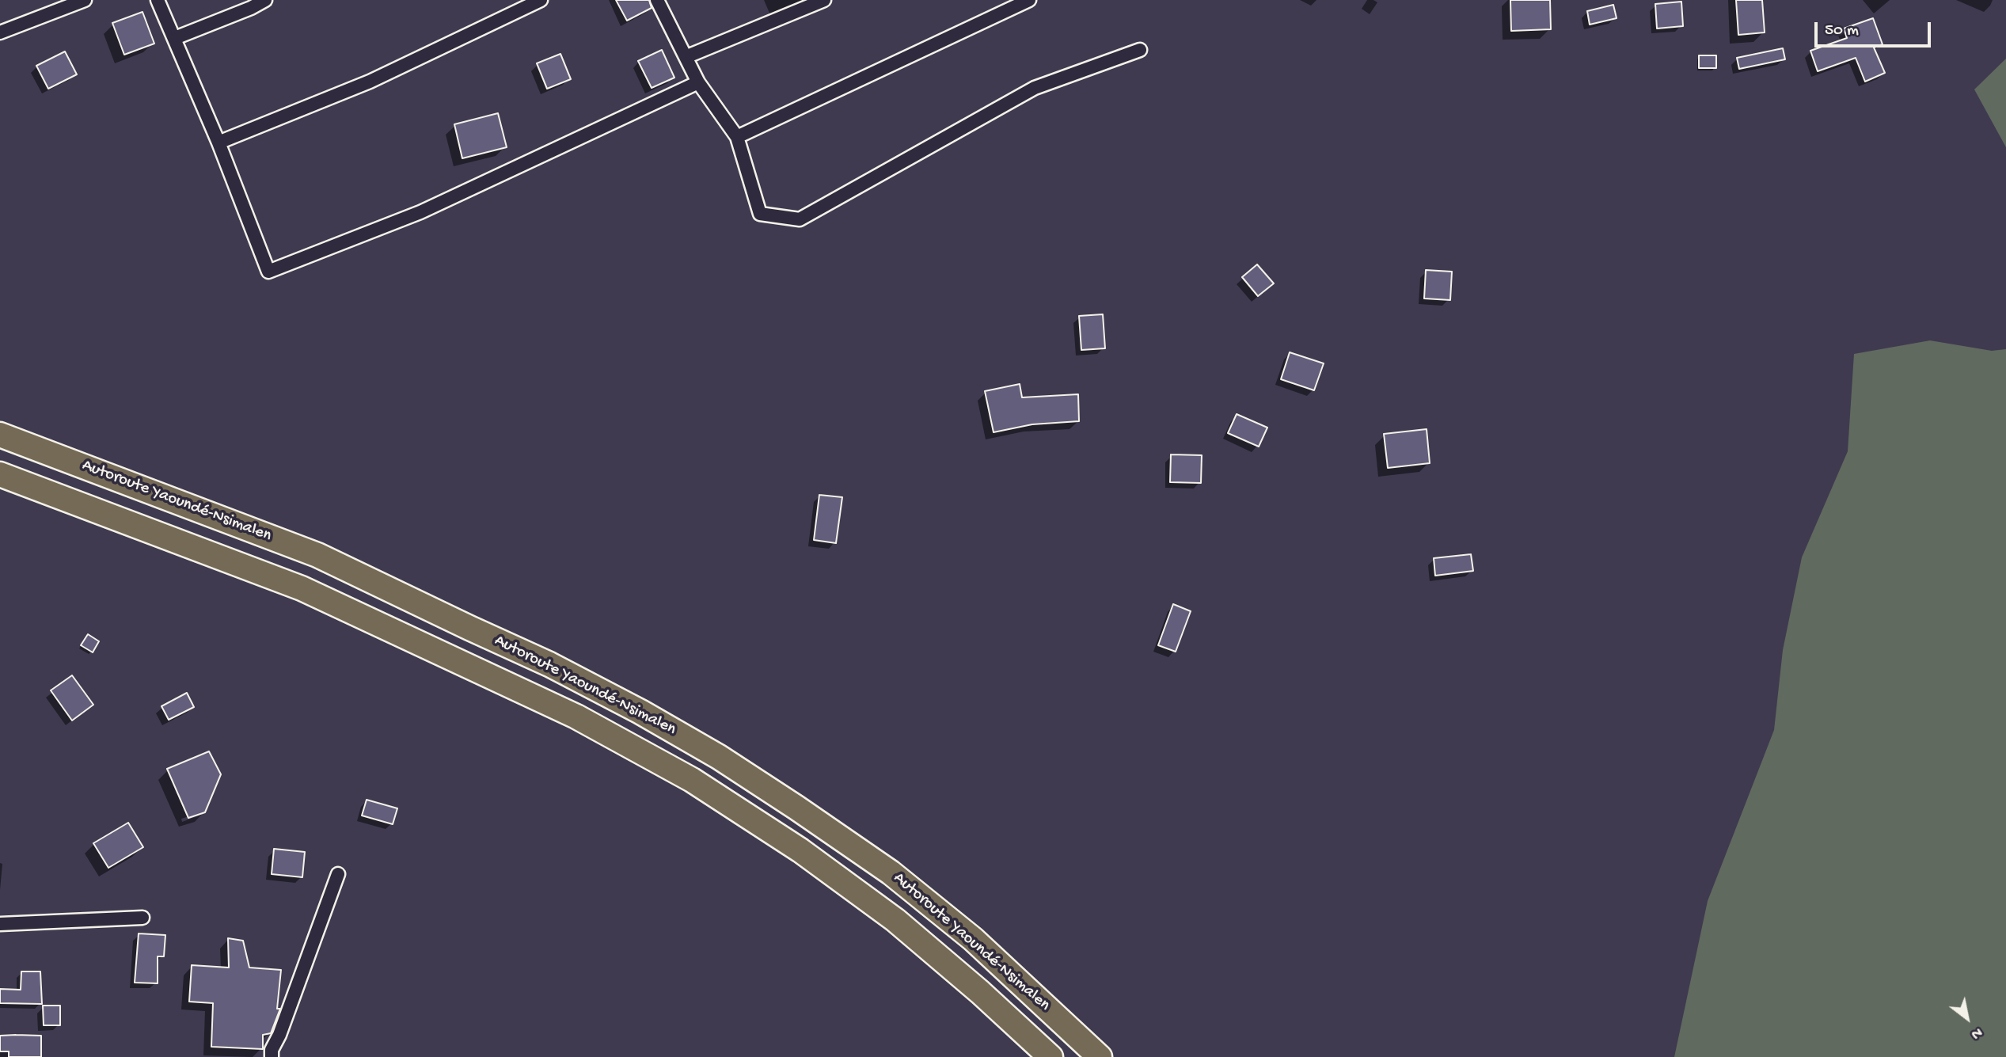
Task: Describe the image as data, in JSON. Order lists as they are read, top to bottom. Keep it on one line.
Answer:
{"streets":{"highway":["Autoroute Yaoundé-Nsimalen"]},"scale_bar":"50 m","north":"bottom right"}
